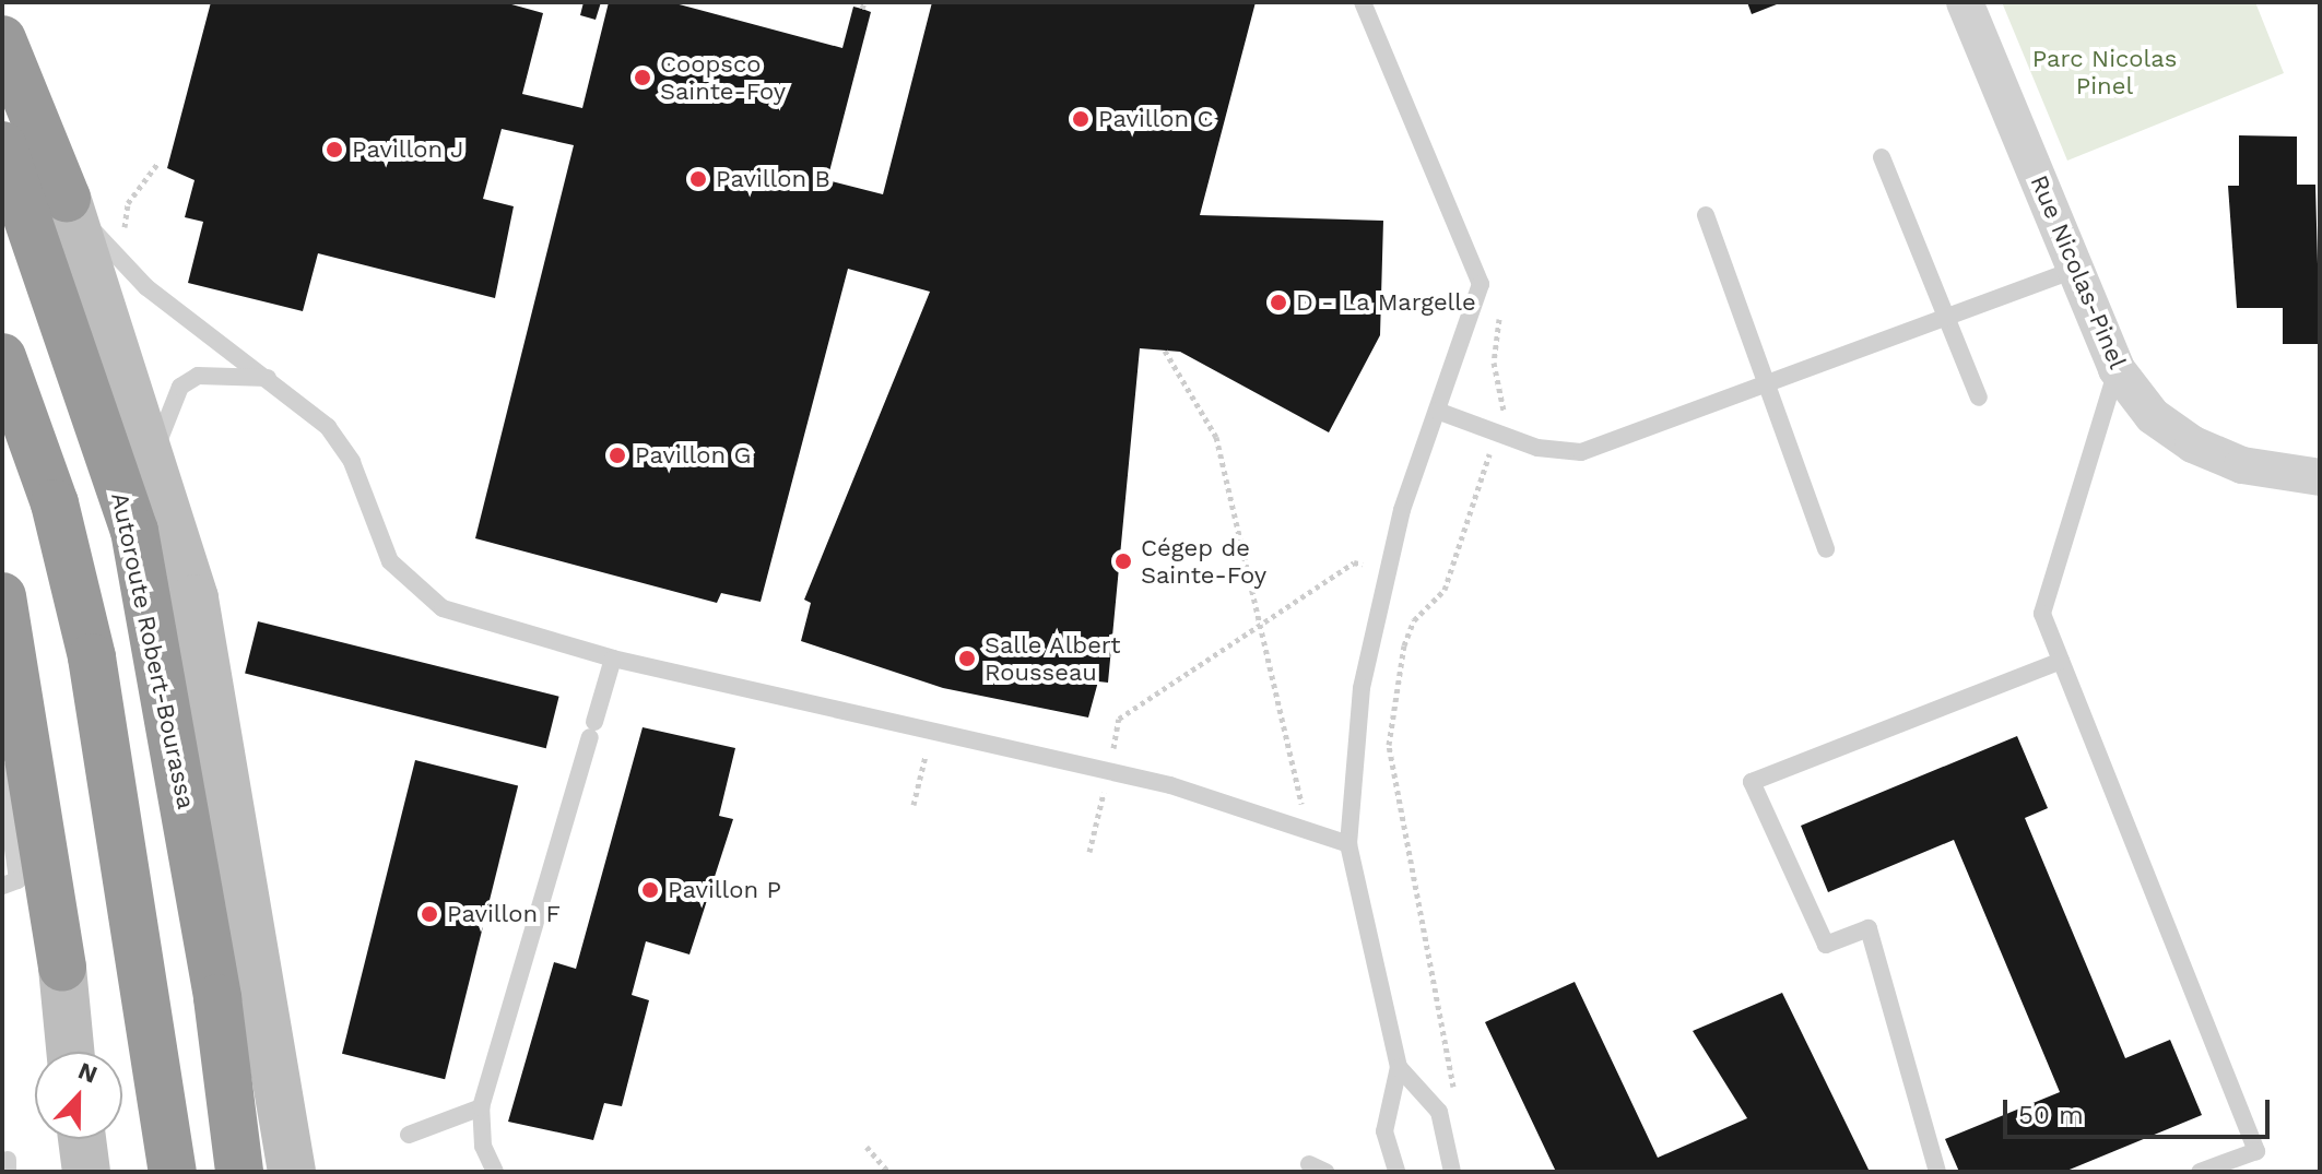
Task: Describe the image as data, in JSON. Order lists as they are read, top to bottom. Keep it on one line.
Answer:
{"streets":{"highway":["Autoroute Robert-Bourassa"],"street":["Rue Nicolas-Pinel"]},"parks":["Parc Nicolas Pinel"],"places":["Coopsco Sainte-Foy","Pavillon C","Pavillon J","Pavillon B","D - La Margelle","Pavillon G","Cégep de Sainte-Foy","Salle Albert Rousseau","Pavillon P","Pavillon F"],"scale_bar":"50 m","north":"top"}
